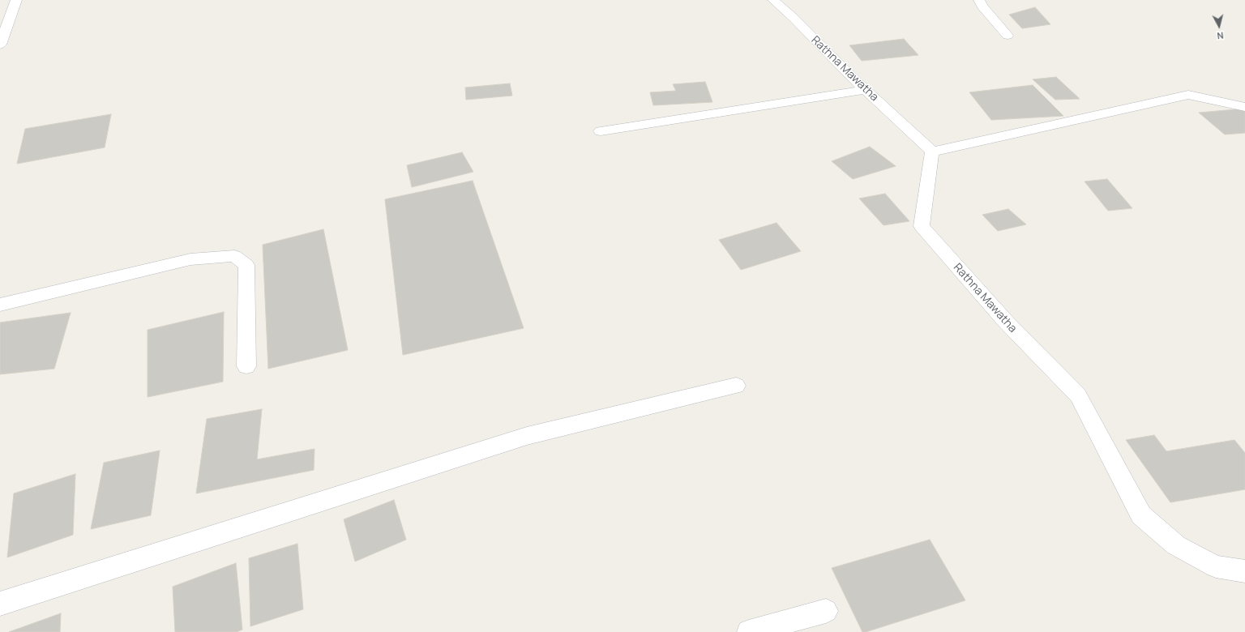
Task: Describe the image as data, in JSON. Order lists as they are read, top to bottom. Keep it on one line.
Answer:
{"streets":{"street":["Rathna Mawatha"]},"north":"bottom"}
